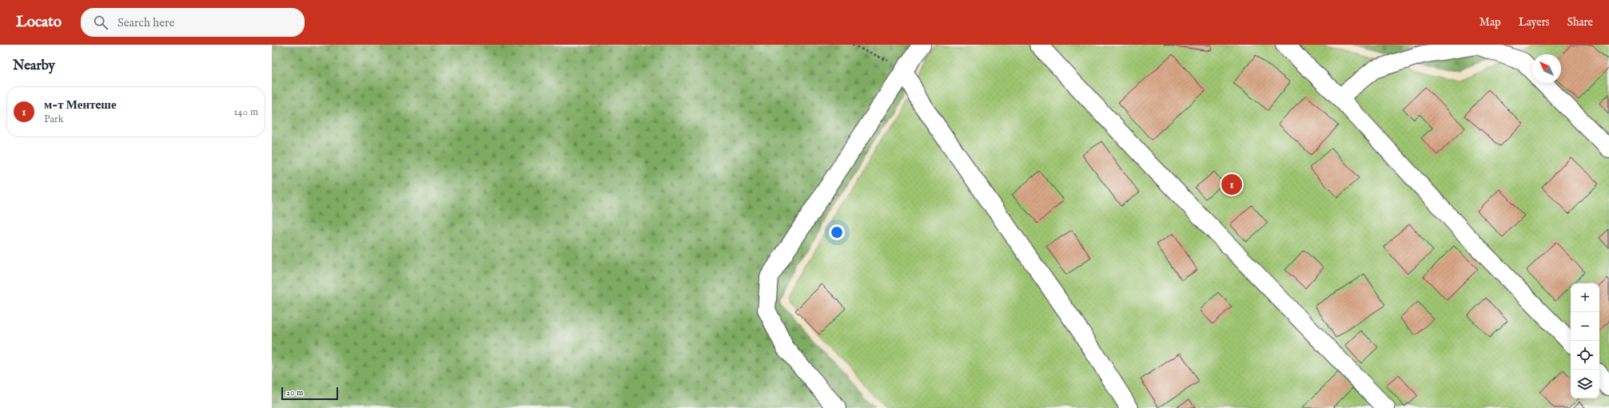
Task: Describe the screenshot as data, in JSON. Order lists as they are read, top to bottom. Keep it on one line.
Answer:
{"scale_bar":"20 m","north":"top left","page":{"header":"Locato","search":"Search here","nav":["Map","Layers","Share"],"heading":"Nearby","list":[{"mark":"1","name":"м-т Ментeше","note":"Park","value":"140 m"}],"pins":"1","map_buttons":["+","−"],"scale":"20 m"}}
